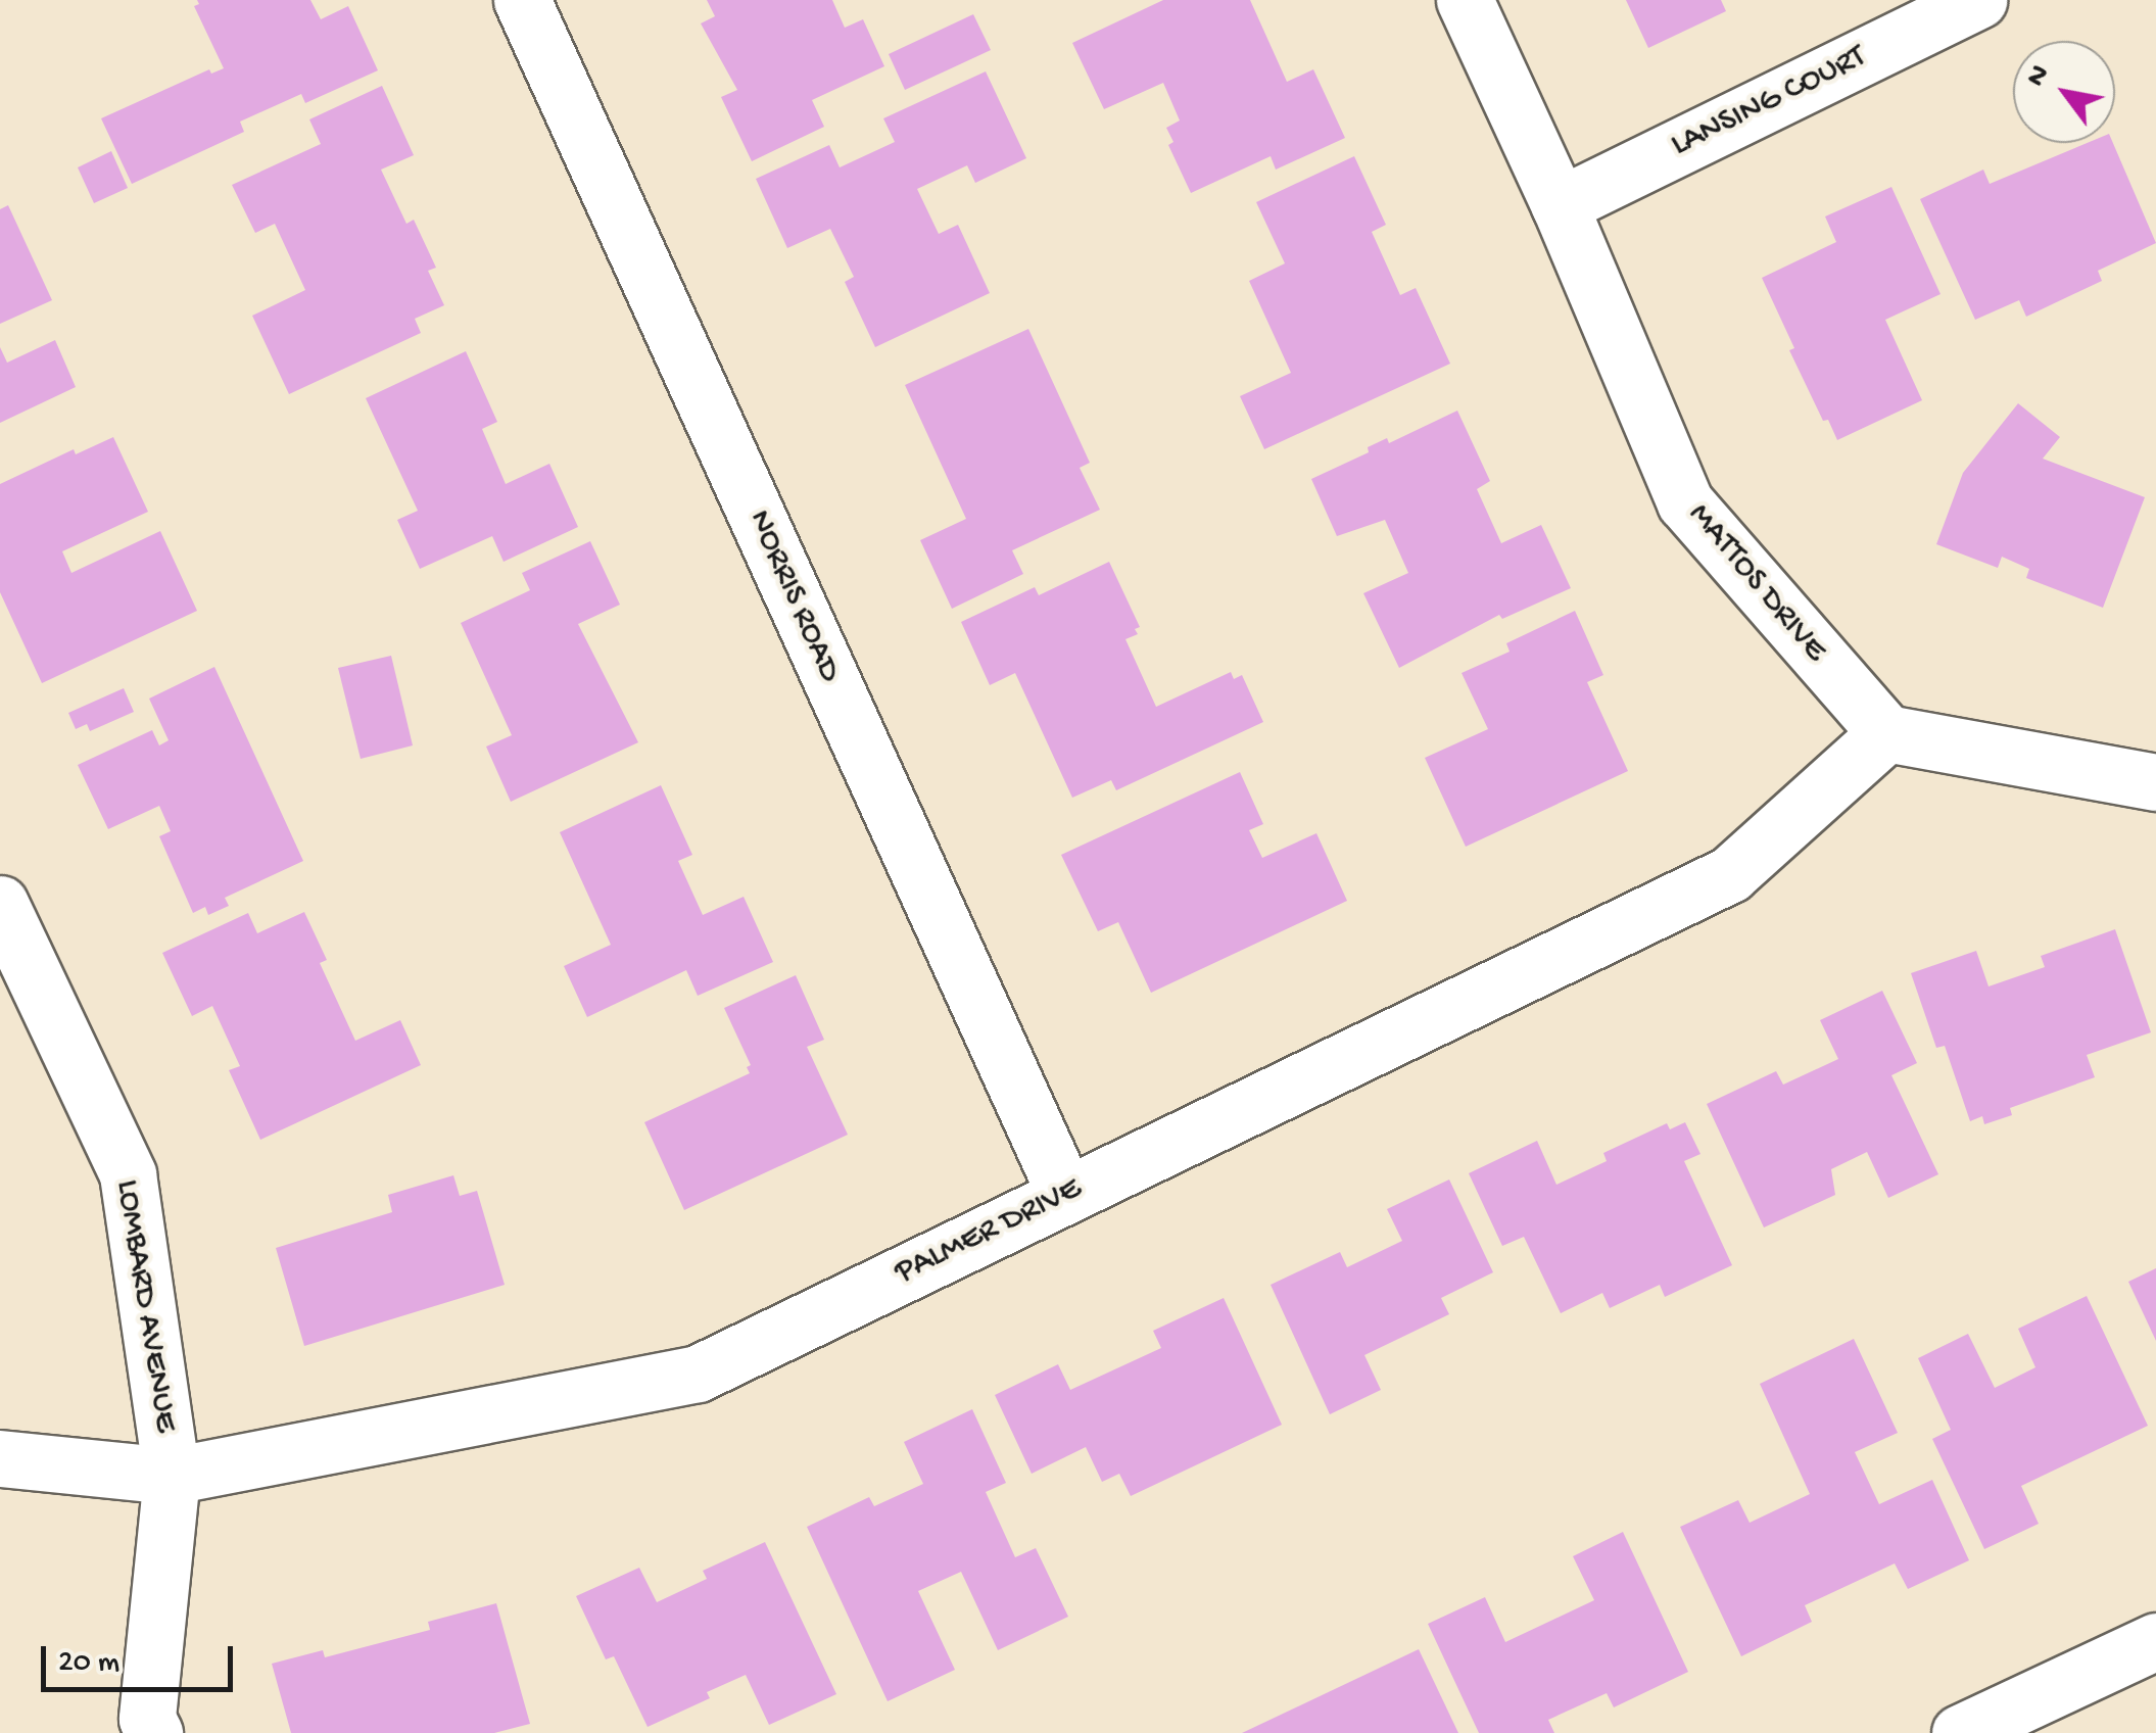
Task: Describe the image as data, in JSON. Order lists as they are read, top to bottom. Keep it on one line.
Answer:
{"streets":{"street":["LANSING COURT","MATTOS DRIVE","NORRIS ROAD","PALMER DRIVE","LOMBARD AVENUE"]},"crossings":[["LANSING COURT","MATTOS DRIVE"],["MATTOS DRIVE","PALMER DRIVE"],["NORRIS ROAD","PALMER DRIVE"],["PALMER DRIVE","LOMBARD AVENUE"]],"scale_bar":"20 m","north":"top left"}
